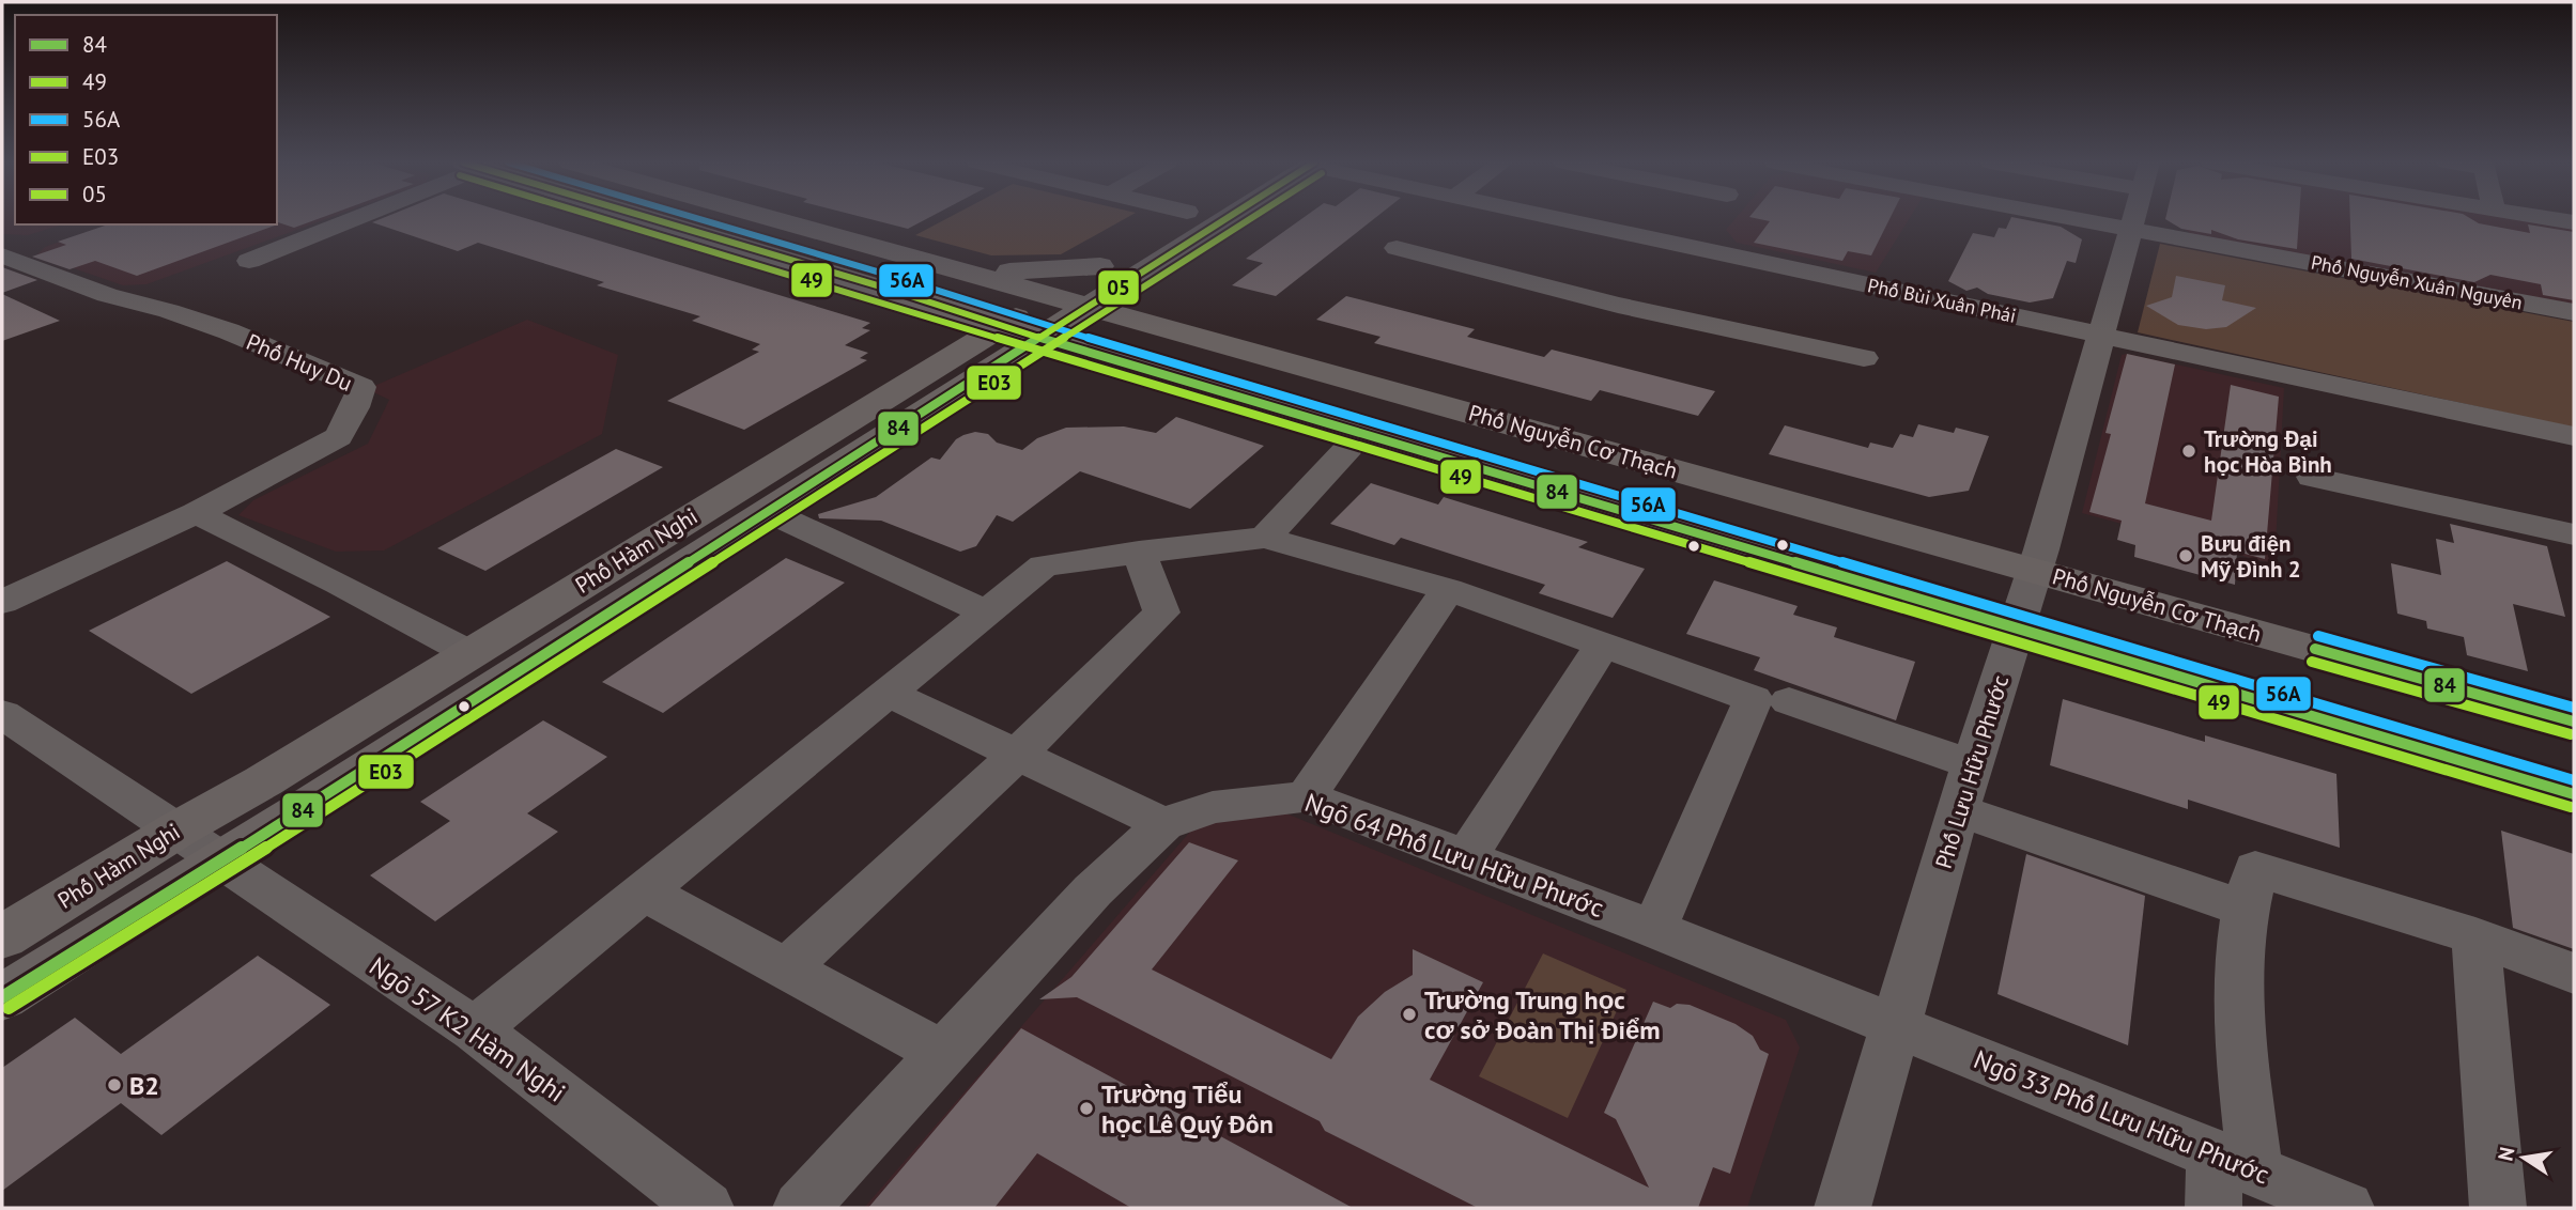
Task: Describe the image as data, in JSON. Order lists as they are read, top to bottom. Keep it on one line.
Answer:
{"streets":{"street":["Phố Nguyễn Xuân Nguyên","Phố Bùi Xuân Phái","Phố Huy Du","Phố Nguyễn Cơ Thạch","Phố Hàm Nghi","Phố Lưu Hữu Phước","Ngõ 64 Phố Lưu Hữu Phước","Ngõ 57 K2 Hàm Nghi","Ngõ 33 Phố Lưu Hữu Phước"]},"crossings":[["Phố Nguyễn Xuân Nguyên","Phố Lưu Hữu Phước"],["Phố Bùi Xuân Phái","Phố Lưu Hữu Phước"],["Phố Nguyễn Cơ Thạch","Phố Hàm Nghi"],["Phố Nguyễn Cơ Thạch","Phố Lưu Hữu Phước"],["Phố Hàm Nghi","Ngõ 57 K2 Hàm Nghi"],["Phố Lưu Hữu Phước","Ngõ 64 Phố Lưu Hữu Phước"],["Phố Lưu Hữu Phước","Ngõ 33 Phố Lưu Hữu Phước"],["Ngõ 64 Phố Lưu Hữu Phước","Ngõ 33 Phố Lưu Hữu Phước"]],"places":["Trường Đại học Hòa Bình","Bưu điện Mỹ Đình 2","Trường Trung học cơ sở Đoàn Thị Điểm","B2","Trường Tiểu học Lê Quý Đôn"],"lines":["transit line 49","transit line 56A","transit line E03","transit line 05","transit line 84"],"legend":["84","49","56A","E03","05"],"north":"left"}
